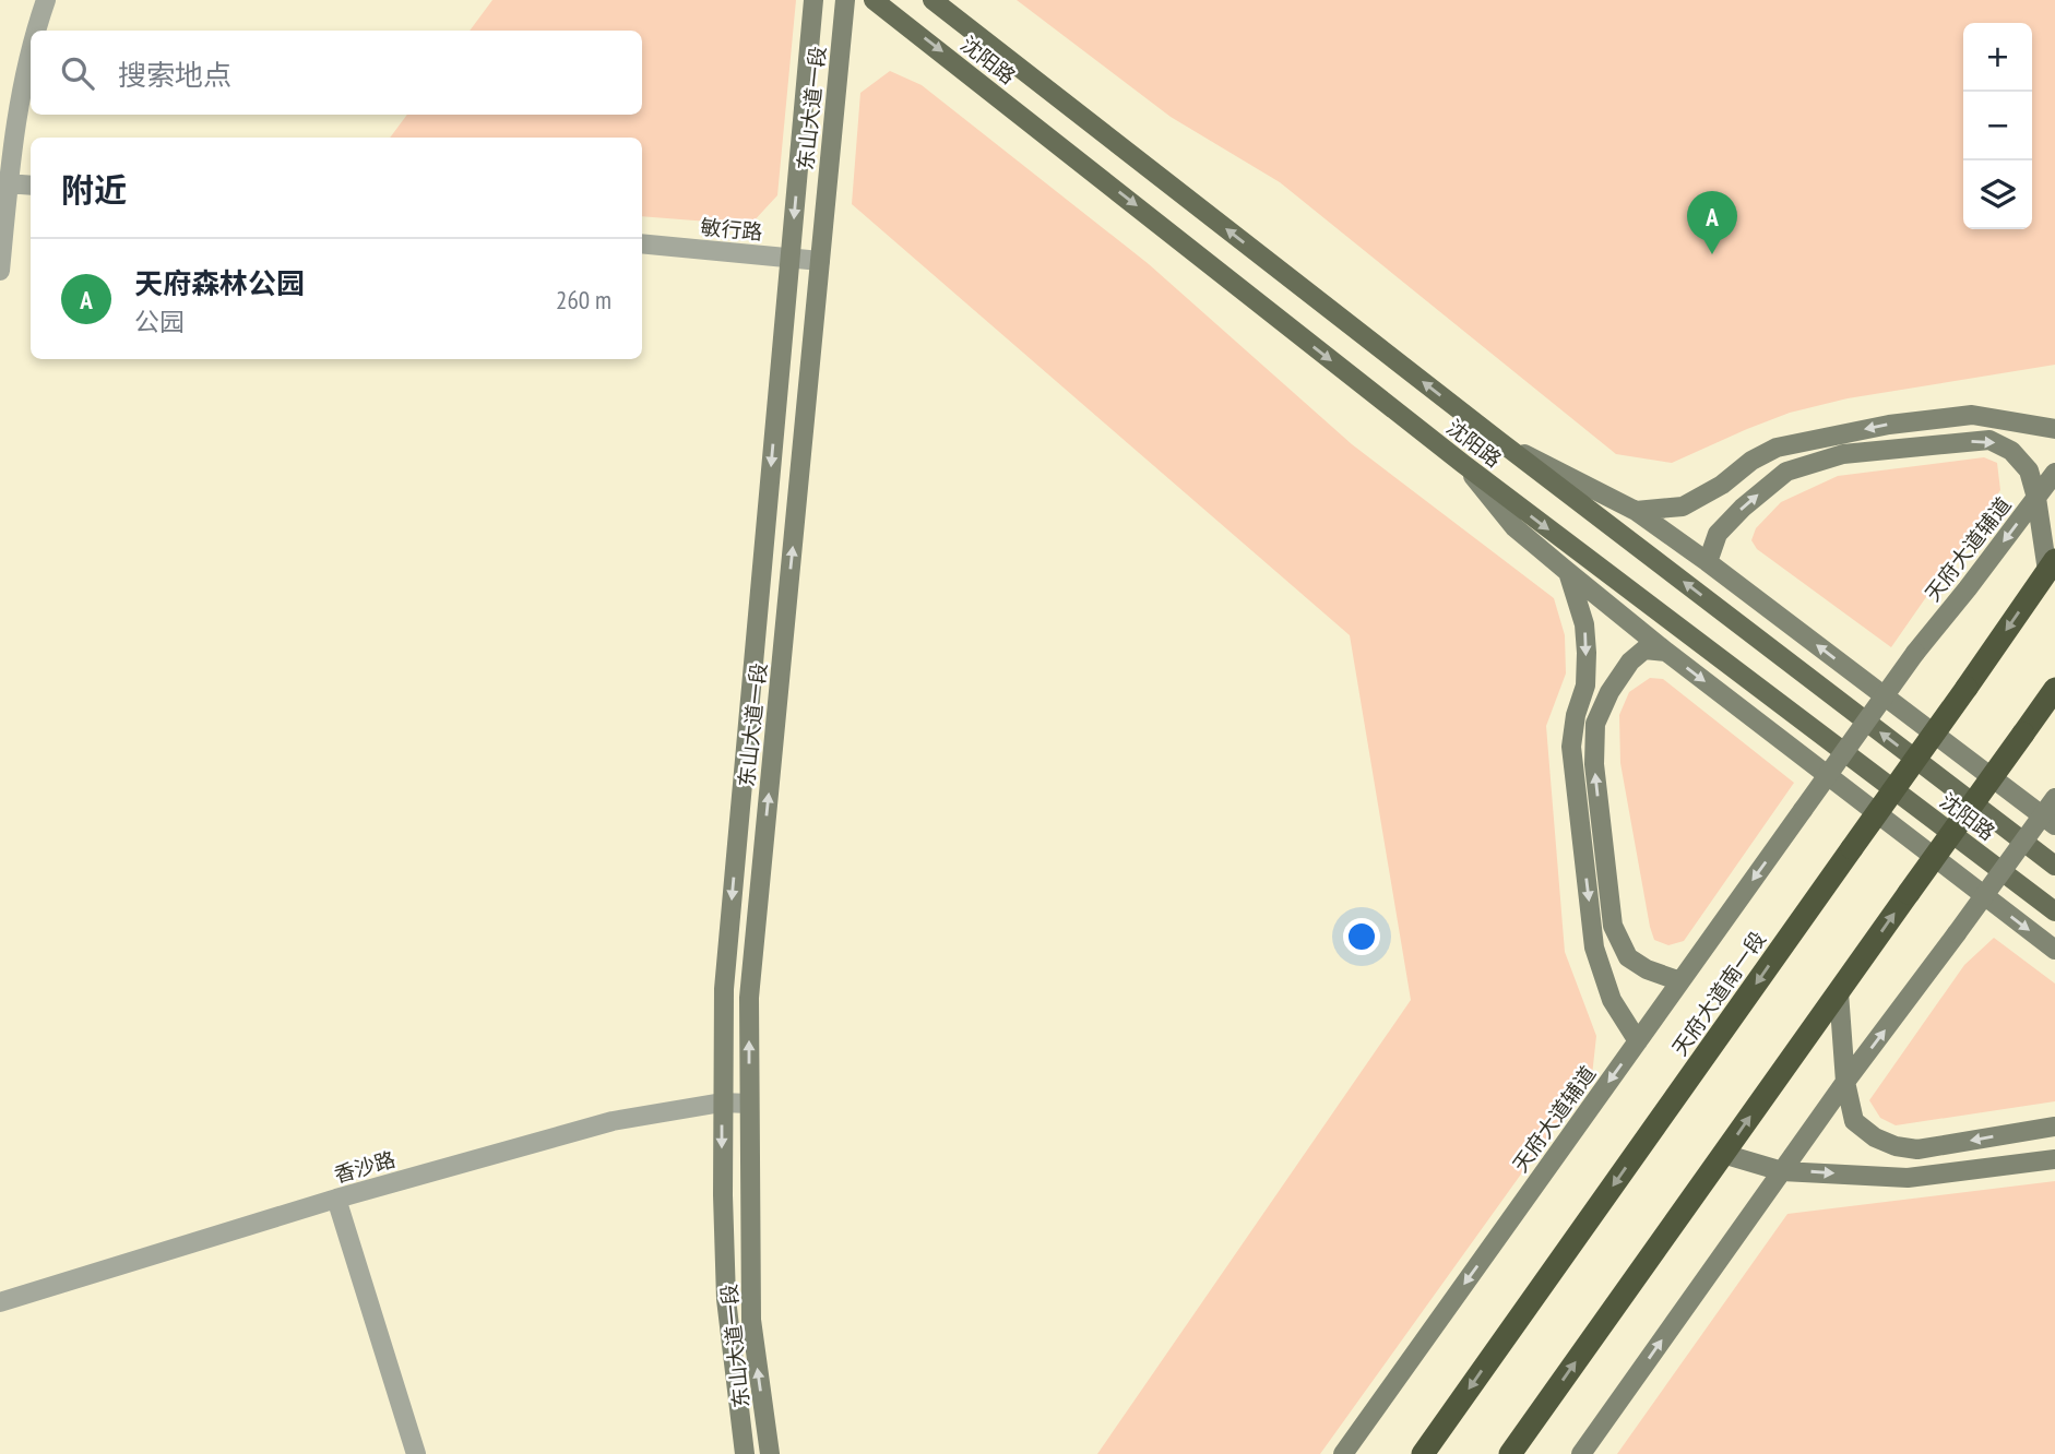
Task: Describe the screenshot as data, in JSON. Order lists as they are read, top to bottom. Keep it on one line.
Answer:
{"streets":{"highway":["天府大道南一段"],"main road":["沈阳路"],"street":["东山大道一段","敏行路","天府大道辅道","香沙路"]},"crossings":[["东山大道一段","敏行路"],["东山大道一段","香沙路"]],"one_way":["天府大道辅道"],"page":{"map_buttons":["+","−"],"search":"搜索地点","heading":"附近","pins":"A","list":[{"mark":"A","name":"天府森林公园","note":"公园","value":"260 m"}]}}
